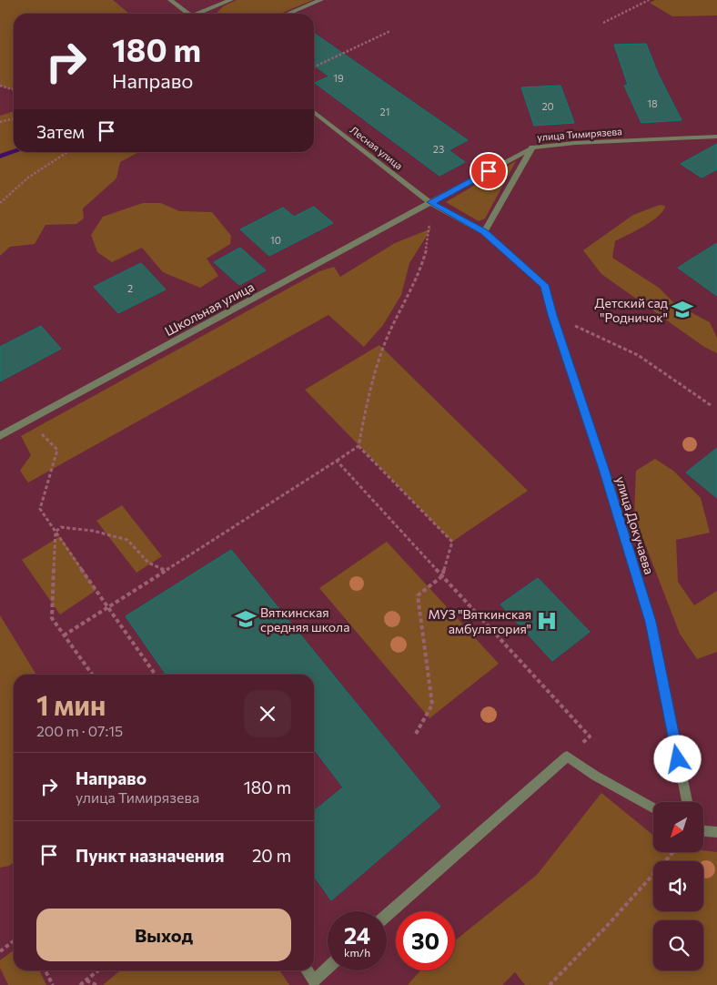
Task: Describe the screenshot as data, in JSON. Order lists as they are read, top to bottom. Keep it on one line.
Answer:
{"streets":{"street":["улица Тимирязева","Лесная улица","Школьная улица","улица Докучаева"]},"crossings":[["улица Тимирязева","Лесная улица"],["улица Тимирязева","Школьная улица"],["улица Тимирязева","улица Докучаева"],["Лесная улица","Школьная улица"],["Лесная улица","улица Докучаева"],["Школьная улица","улица Докучаева"]],"places":{"school or university":["Детский сад \"Родничок\"","Вяткинская средняя школа"],"hospital":["МУЗ \"Вяткинская амбулатория\""]},"house_numbers":["19","18","20","21","23","10","2"],"north":"bottom left","page":{"turn":["180 m","Направо"],"then":"Затем","heading":["1 мин","200 m · 07:15"],"list":[{"name":"Направо","note":"улица Тимирязева","value":"180 m"},{"name":"Пункт назначения","value":"20 m"}],"buttons":"Выход","speed":"24 km/h","limit":"30"}}
